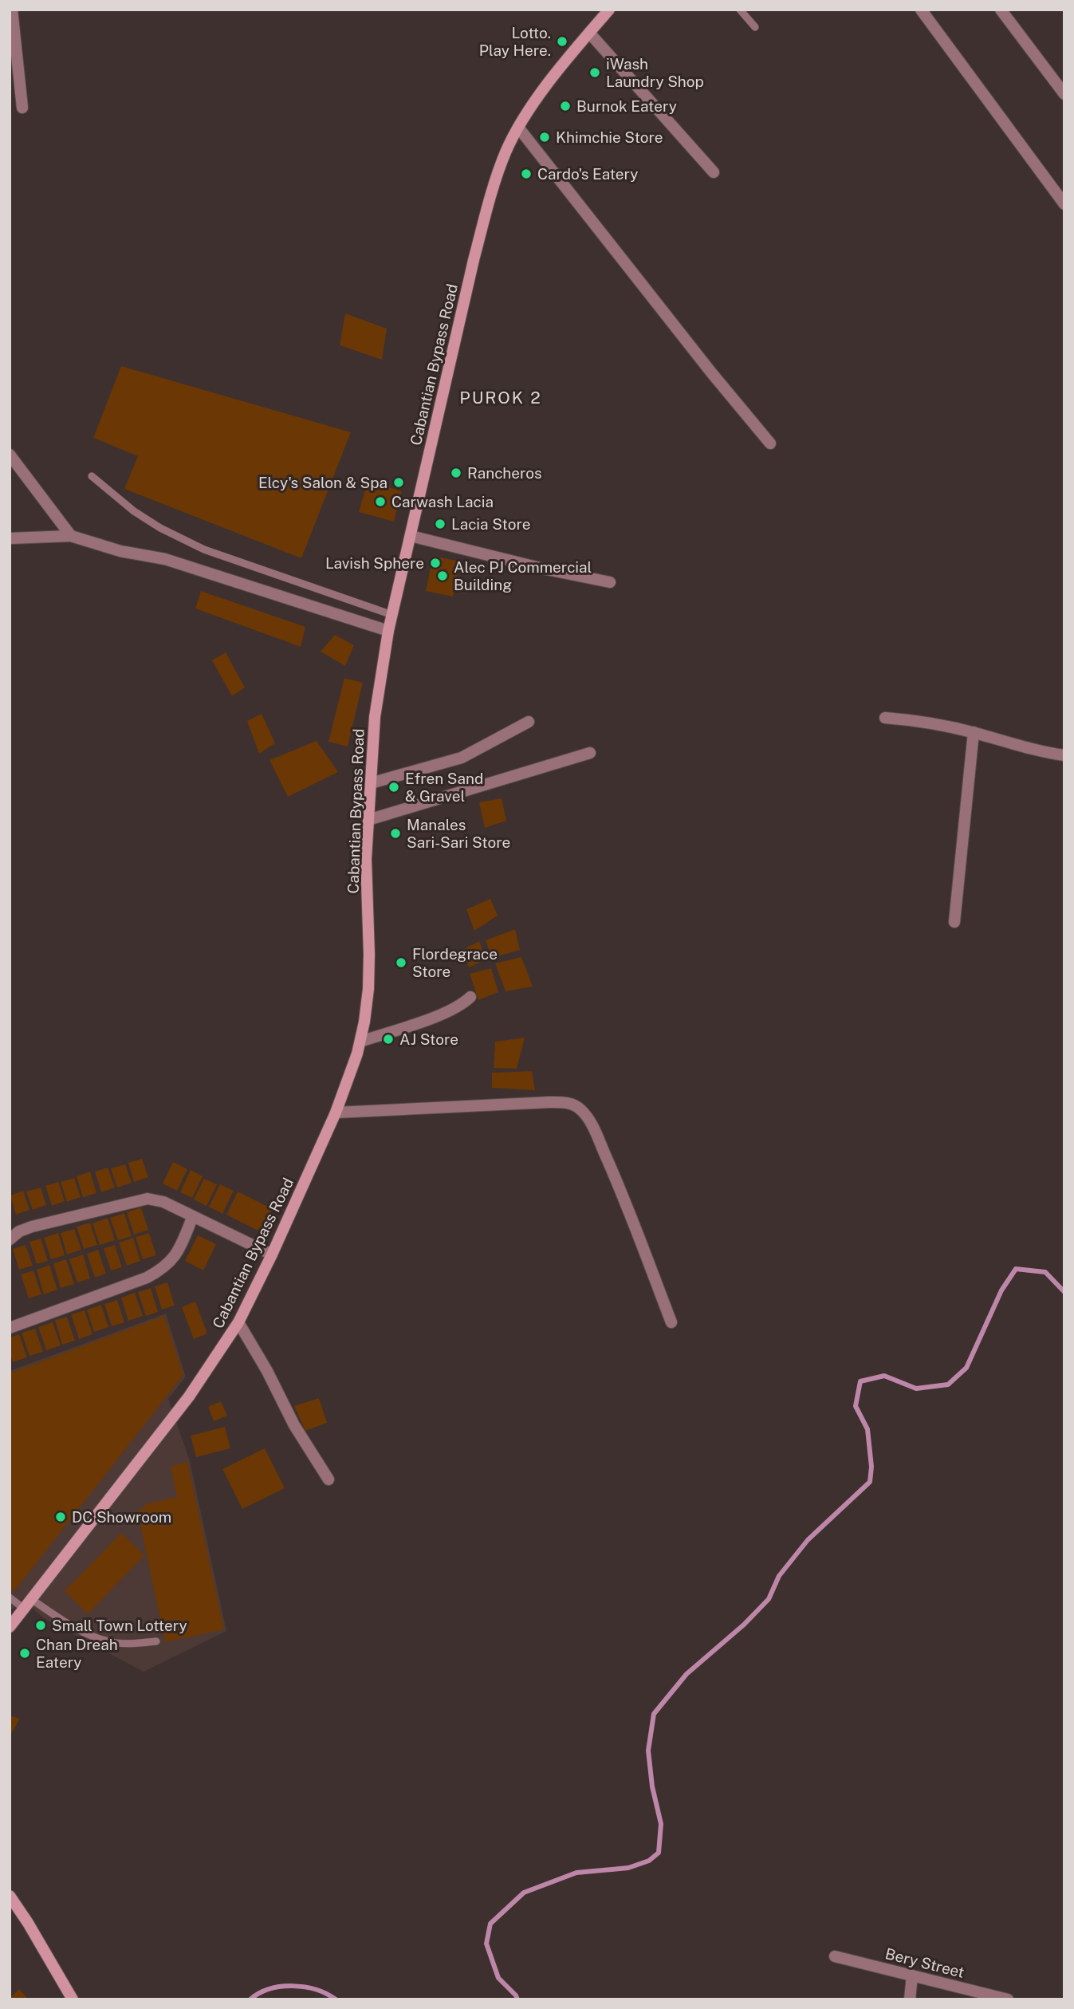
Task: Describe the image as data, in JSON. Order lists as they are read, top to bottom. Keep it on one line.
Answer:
{"streets":{"main road":["Cabantian Bypass Road"],"street":["Bery Street"]},"districts":["PUROK 2"],"places":["Lotto. Play Here.","iWash Laundry Shop","Burnok Eatery","Khimchie Store","Cardo's Eatery","Rancheros","Elcy's Salon & Spa","Carwash Lacia","Lacia Store","Lavish Sphere","Alec PJ Commercial Building","Efren Sand & Gravel","Manales Sari-Sari Store","Flordegrace Store","AJ Store","DC Showroom","Small Town Lottery","Chan Dreah Eatery"]}
